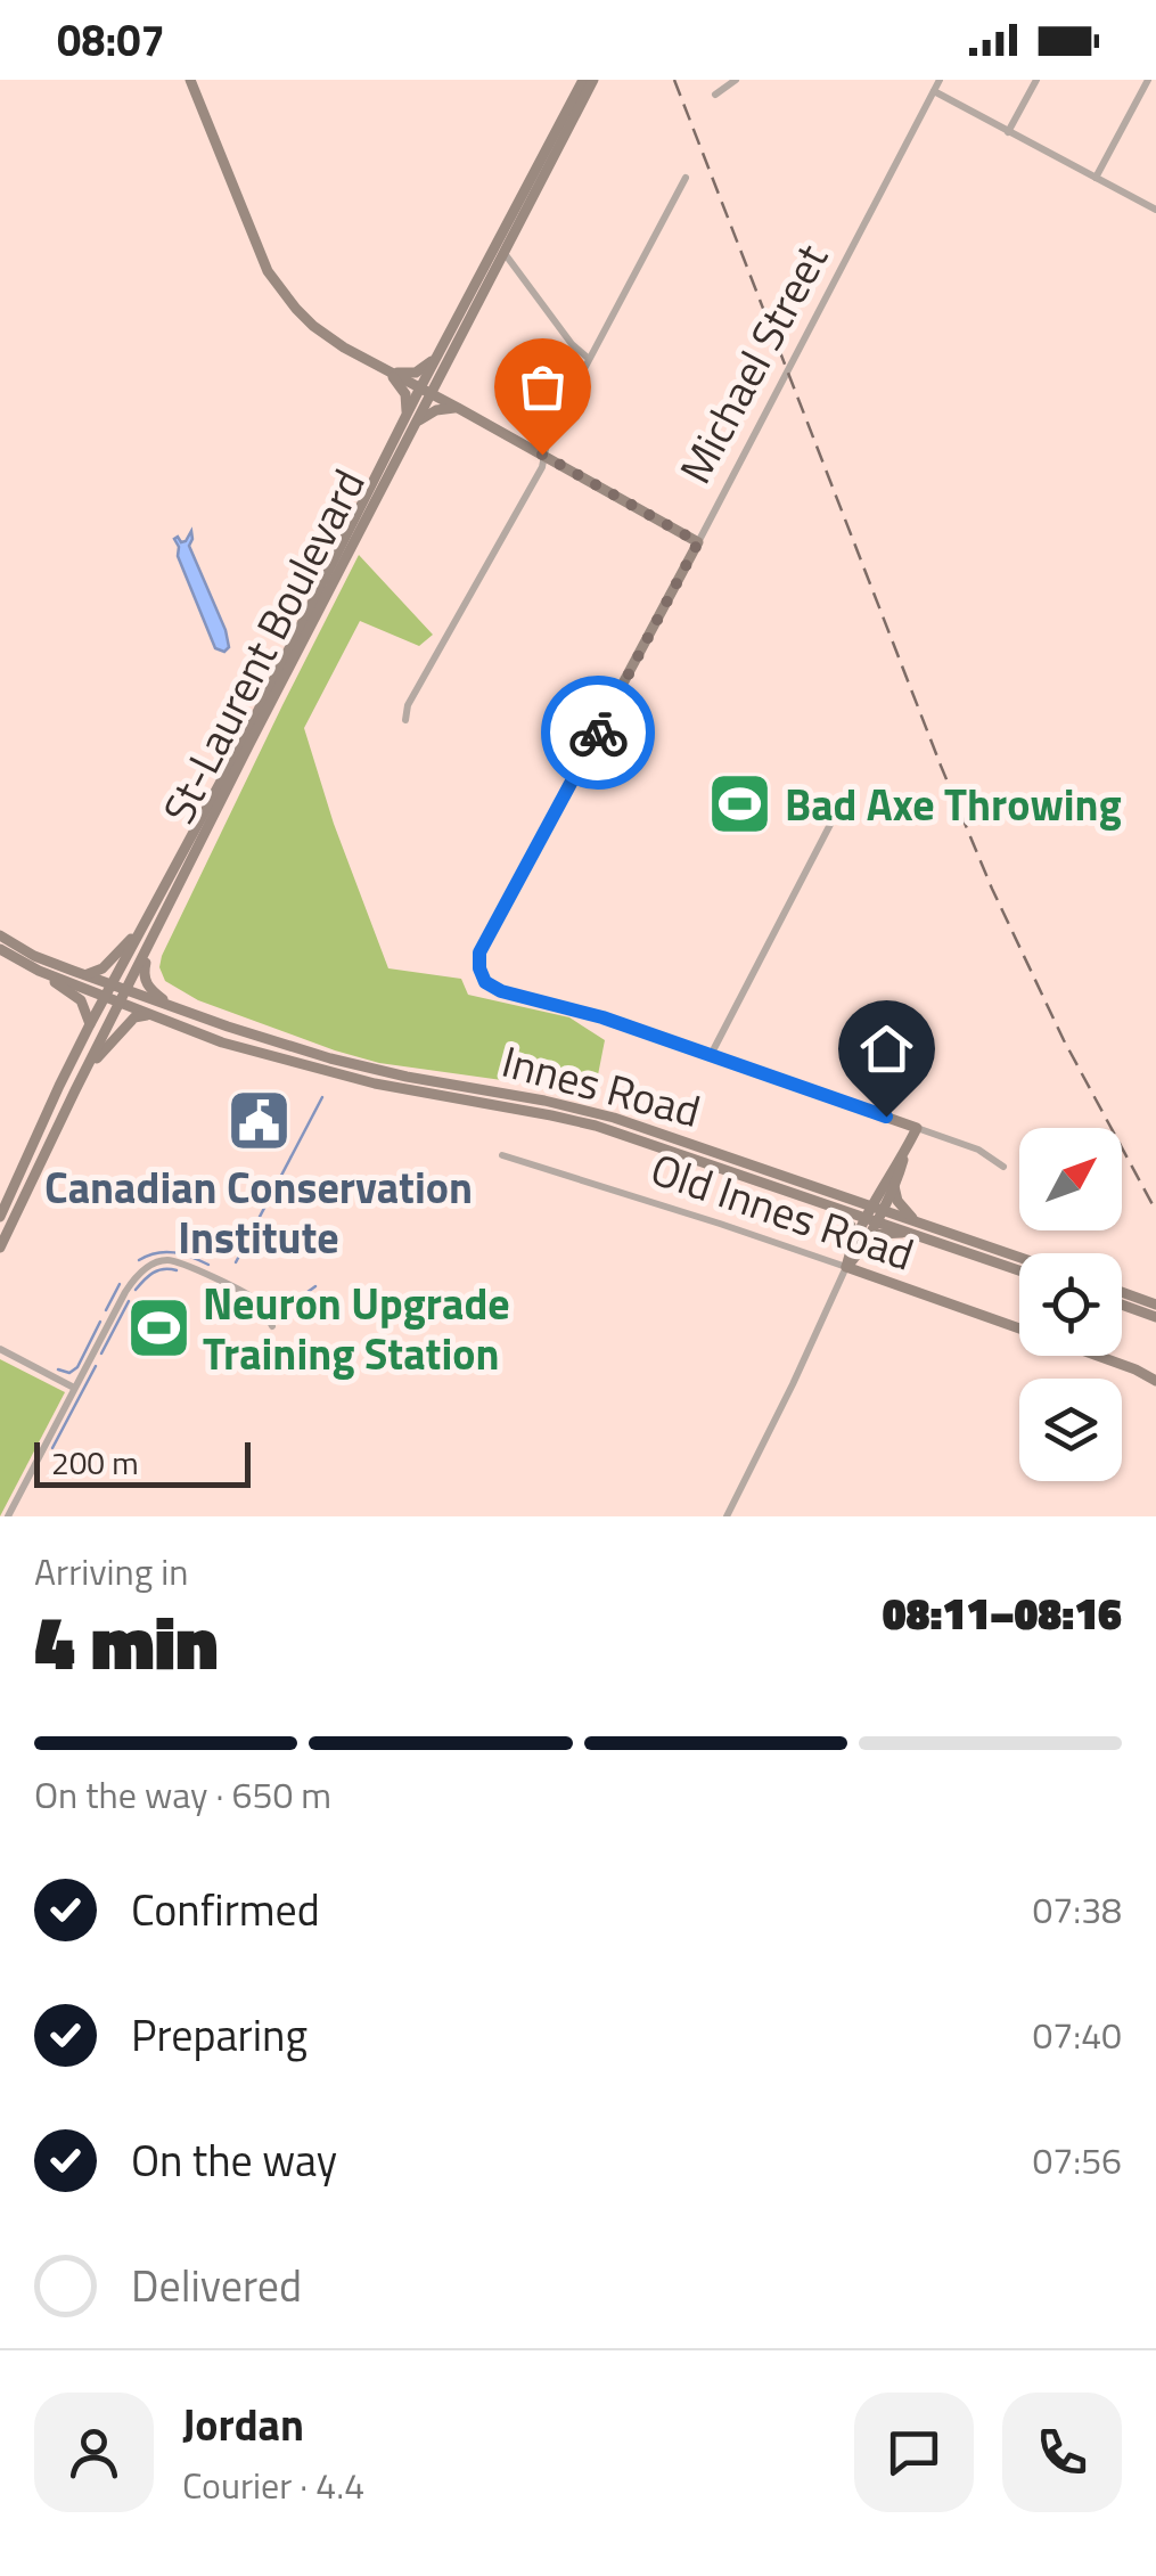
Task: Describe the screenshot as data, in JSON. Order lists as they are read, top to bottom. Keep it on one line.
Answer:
{"streets":{"main road":["Michael Street","St-Laurent Boulevard","Innes Road","Old Innes Road"]},"crossings":[["St-Laurent Boulevard","Innes Road"]],"places":{"sports":["Bad Axe Throwing","Neuron Upgrade Training Station"],"public building":["Canadian Conservation Institute"]},"scale_bar":"200 m","north":"top right","page":{"status":"08:07","scale":"200 m","heading":["4 min","Arriving in","08:11–08:16"],"panel":["Jordan","Courier · 4.4"],"bar":"On the way · 650 m","list":[["Confirmed","07:38"],["Preparing","07:40"],["On the way","07:56"],"Delivered"]}}
